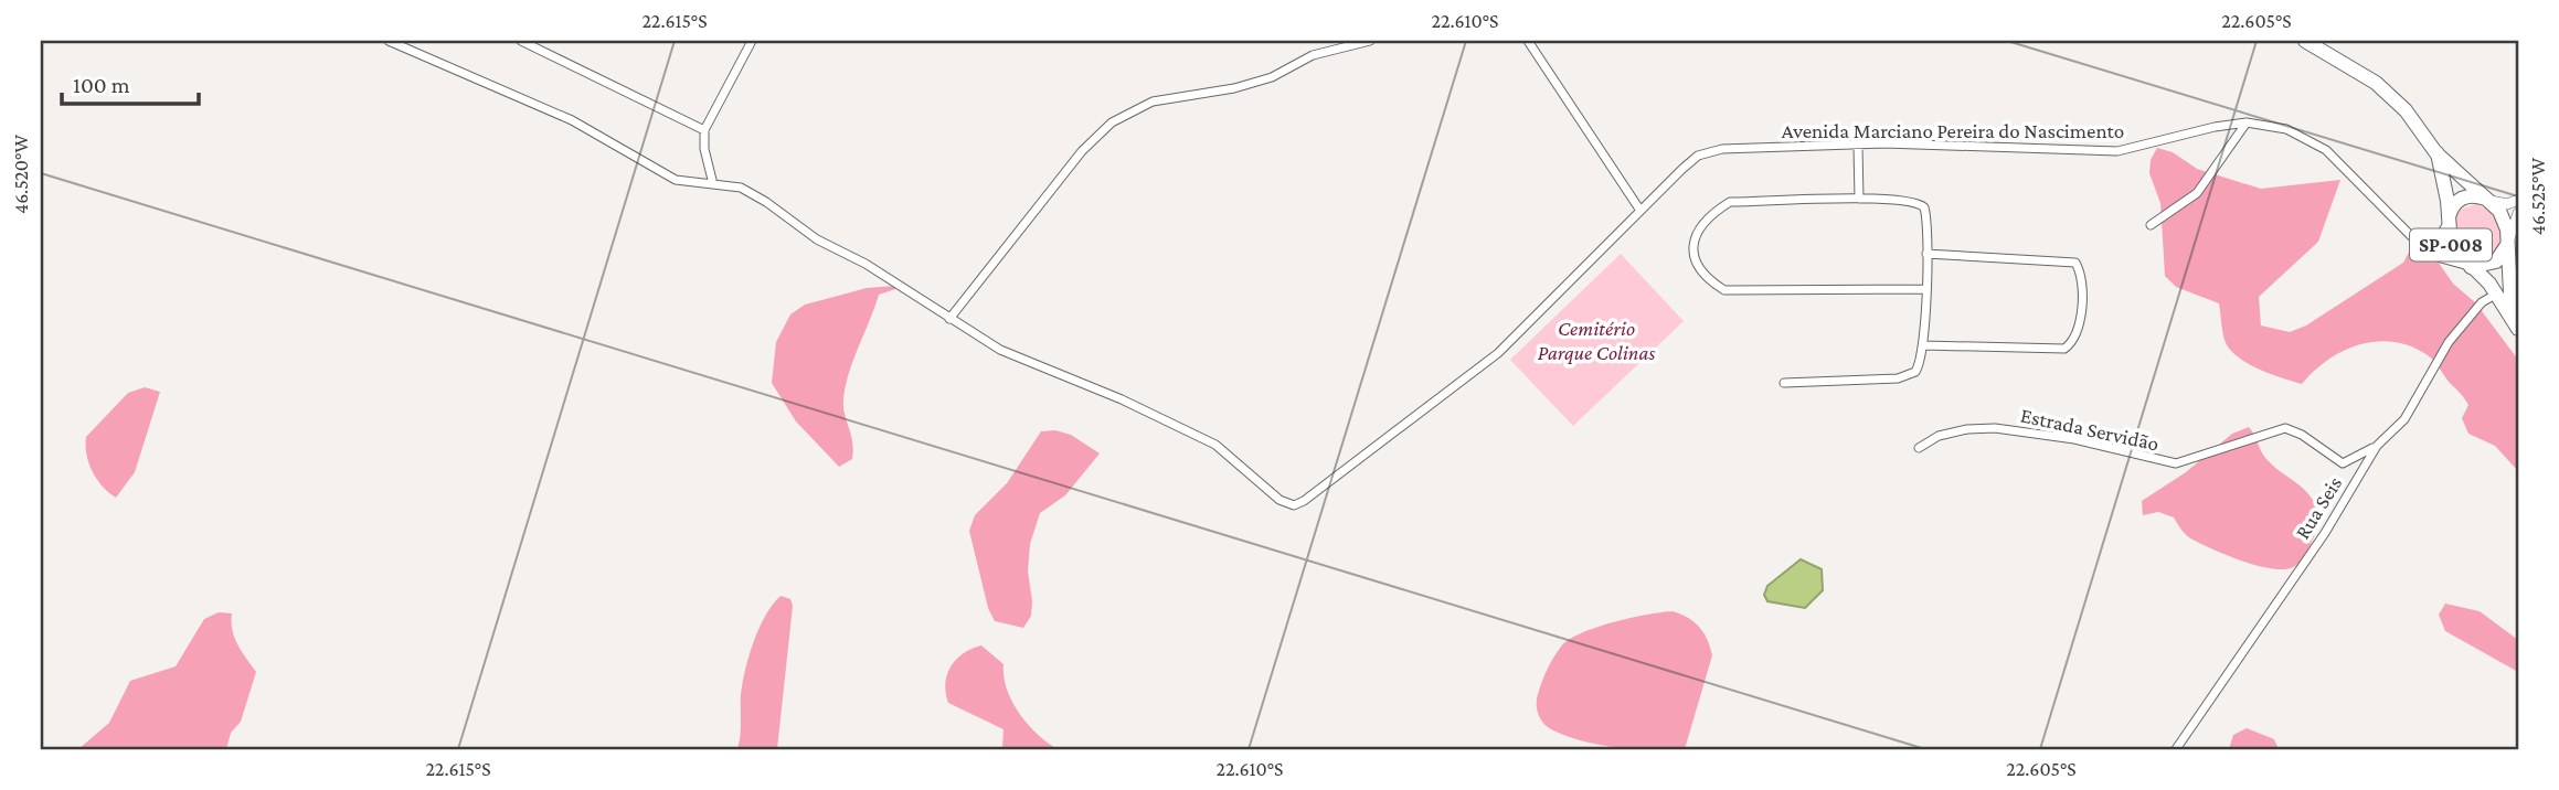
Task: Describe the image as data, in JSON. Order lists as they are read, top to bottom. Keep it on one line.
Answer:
{"streets":{"main road":["SP-008"],"street":["Avenida Marciano Pereira do Nascimento","Estrada Servidão","Rua Seis"]},"crossings":[["Avenida Marciano Pereira do Nascimento","SP-008"],["SP-008","Rua Seis"],["Estrada Servidão","Rua Seis"]],"parks":["Cemitério Parque Colinas"],"scale_bar":"100 m","coordinates":["22.615°S","22.610°S","22.605°S","46.520°W","46.525°W"]}
